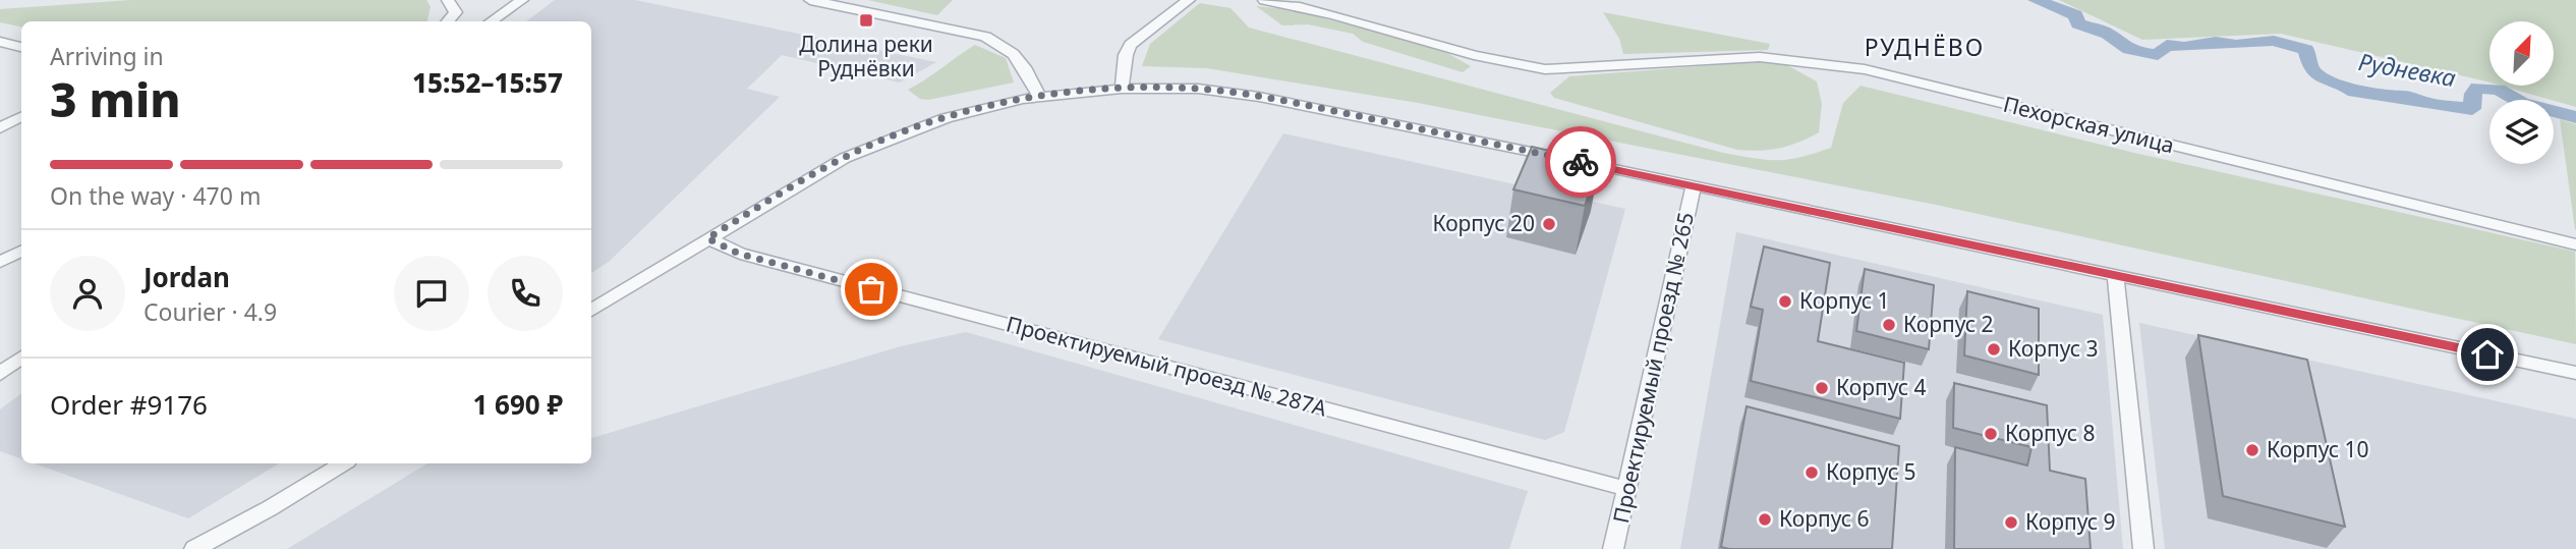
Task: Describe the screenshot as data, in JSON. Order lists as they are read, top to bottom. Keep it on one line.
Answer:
{"streets":{"street":["Пехорская улица","Проектируемый проезд № 287А","Проектируемый проезд № 265"]},"crossings":[["Проектируемый проезд № 287А","Проектируемый проезд № 265"]],"districts":["РУДНЁВО"],"water":["Рудневка"],"places":{"transit":["Долина реки Руднёвки"],"other":["Корпус 20","Корпус 1","Корпус 2","Корпус 3","Корпус 4","Корпус 8","Корпус 10","Корпус 5","Корпус 6","Корпус 9"]},"north":"top right","page":{"heading":["3 min","Arriving in","15:52–15:57"],"panel":["Jordan","Courier · 4.9","Order #9176","1 690 ₽"],"bar":"On the way · 470 m"}}
